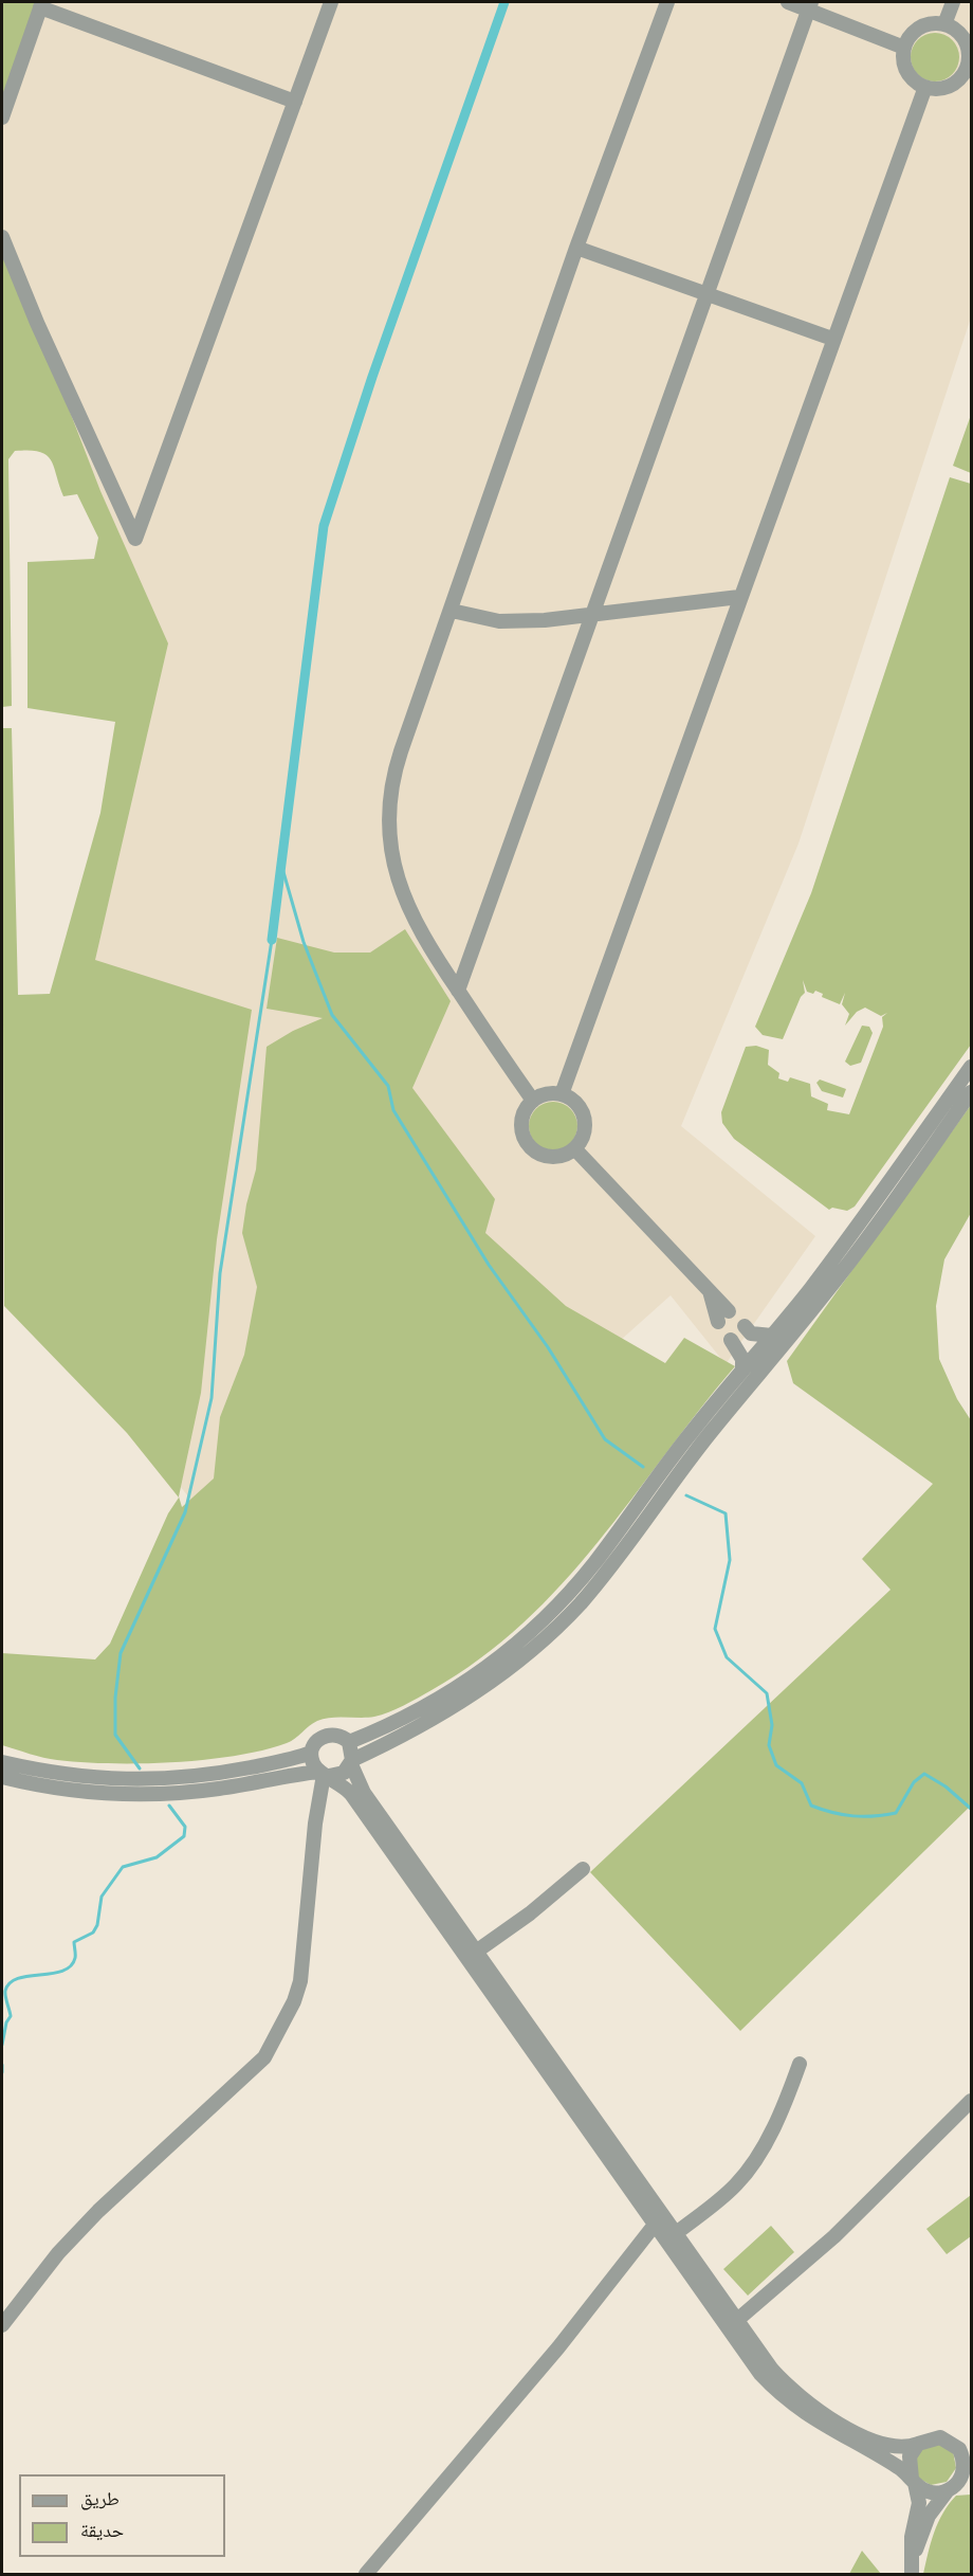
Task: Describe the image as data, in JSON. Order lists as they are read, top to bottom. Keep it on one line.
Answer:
{"legend":["طريق","حديقة"]}
